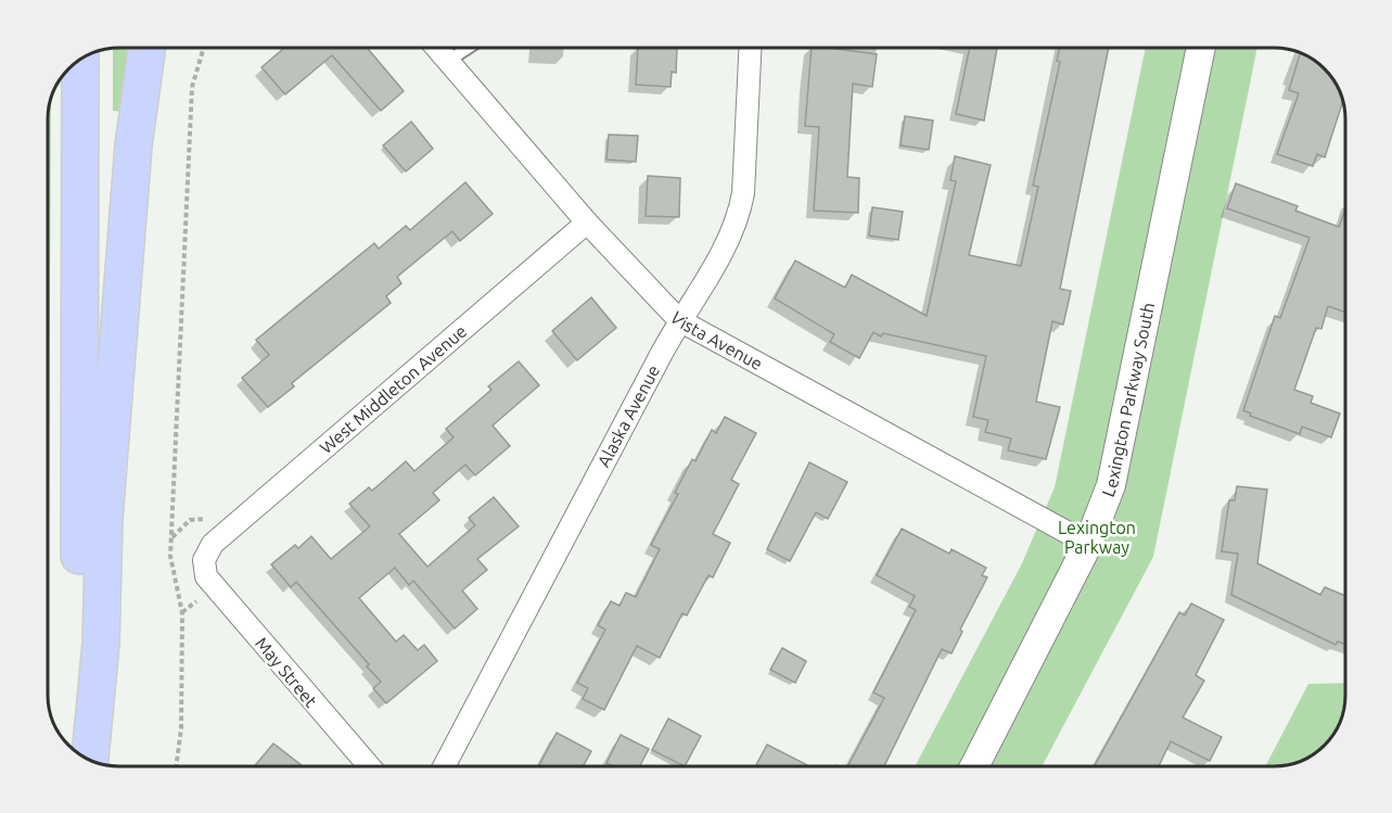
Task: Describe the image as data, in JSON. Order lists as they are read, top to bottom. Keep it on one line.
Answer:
{"streets":{"street":["Vista Avenue","West Middleton Avenue","Lexington Parkway South","Alaska Avenue","May Street"]},"crossings":[["Vista Avenue","West Middleton Avenue"],["Vista Avenue","Lexington Parkway South"],["Vista Avenue","Alaska Avenue"],["West Middleton Avenue","May Street"]],"parks":["Lexington Parkway"]}
